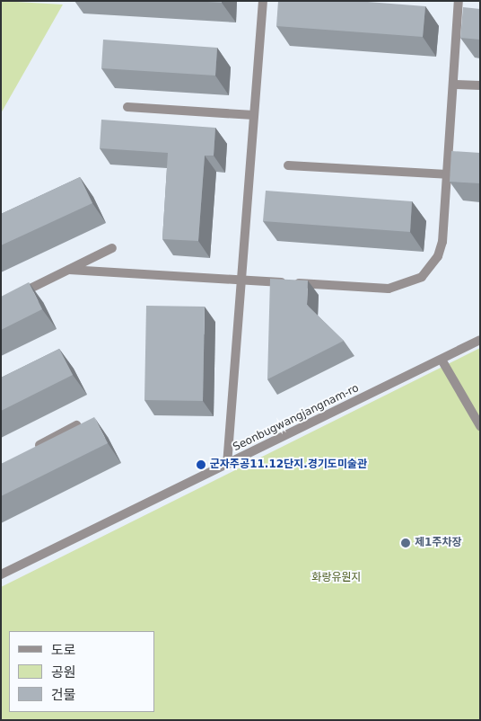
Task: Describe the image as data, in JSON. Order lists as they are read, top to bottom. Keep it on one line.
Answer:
{"streets":{"street":["Seonbugwangjangnam-ro"]},"parks":["화랑유원지"],"places":["군자주공11.12단지.경기도미술관","제1주차장"],"legend":["도로","공원","건물"]}
